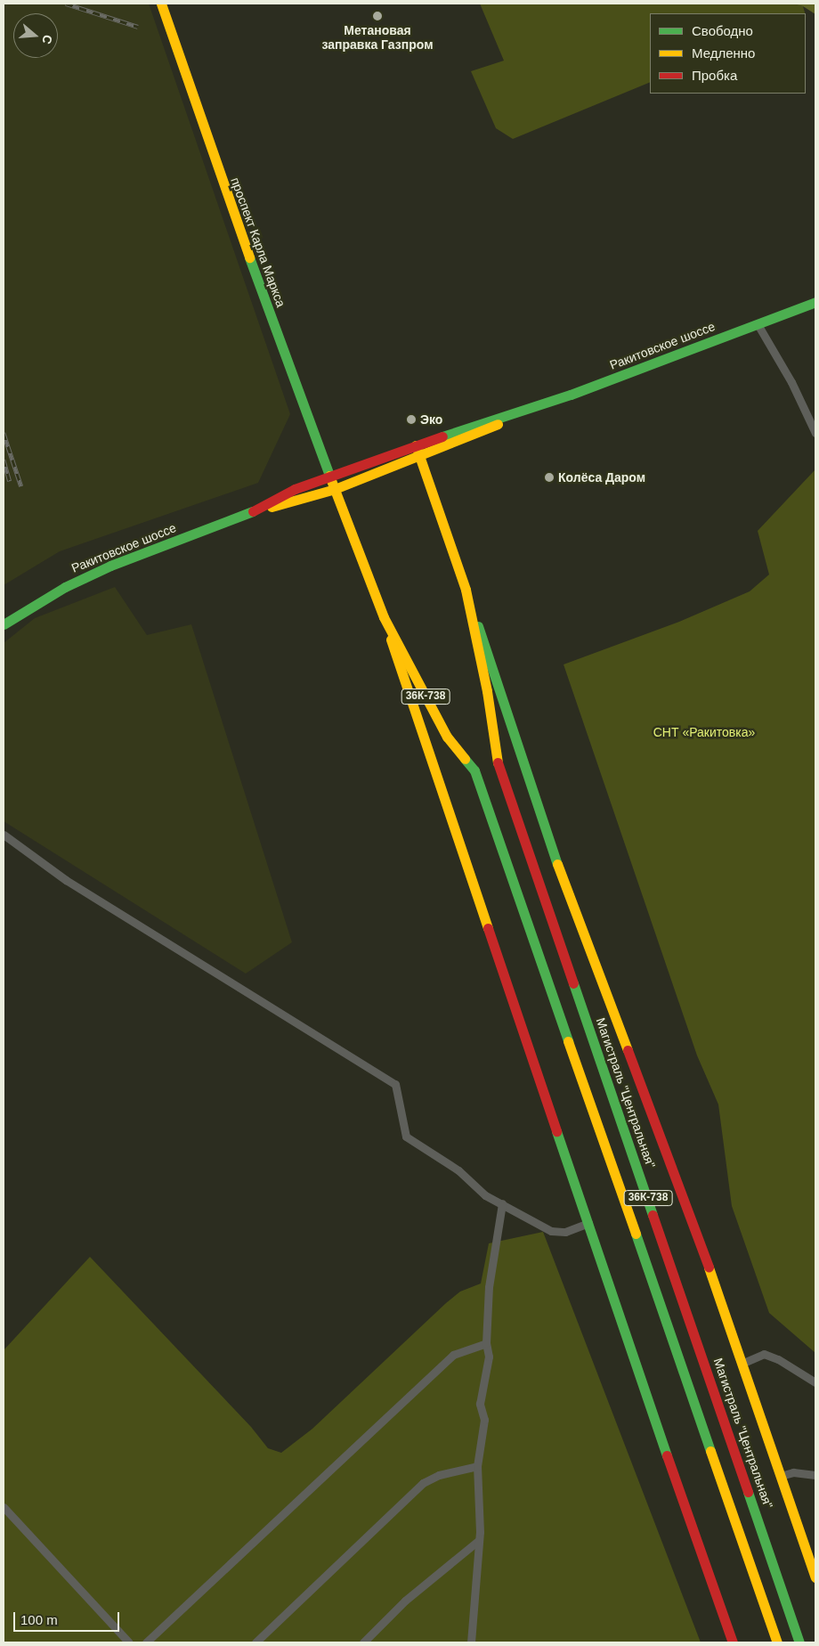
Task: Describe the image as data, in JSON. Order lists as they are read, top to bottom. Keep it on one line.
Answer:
{"streets":{"main road":["проспект Карла Маркса","Ракитовское шоссе","36К-738","Магистраль \"Центральная\""]},"crossings":[["проспект Карла Маркса","Ракитовское шоссе"],["проспект Карла Маркса","36К-738"],["Ракитовское шоссе","36К-738"],["36К-738","Магистраль \"Центральная\""]],"parks":["СНТ «Ракитовка»"],"places":["Метановая заправка Газпром","Эко","Колёса Даром"],"legend":["Свободно","Медленно","Пробка"],"scale_bar":"100 m","north":"right"}
